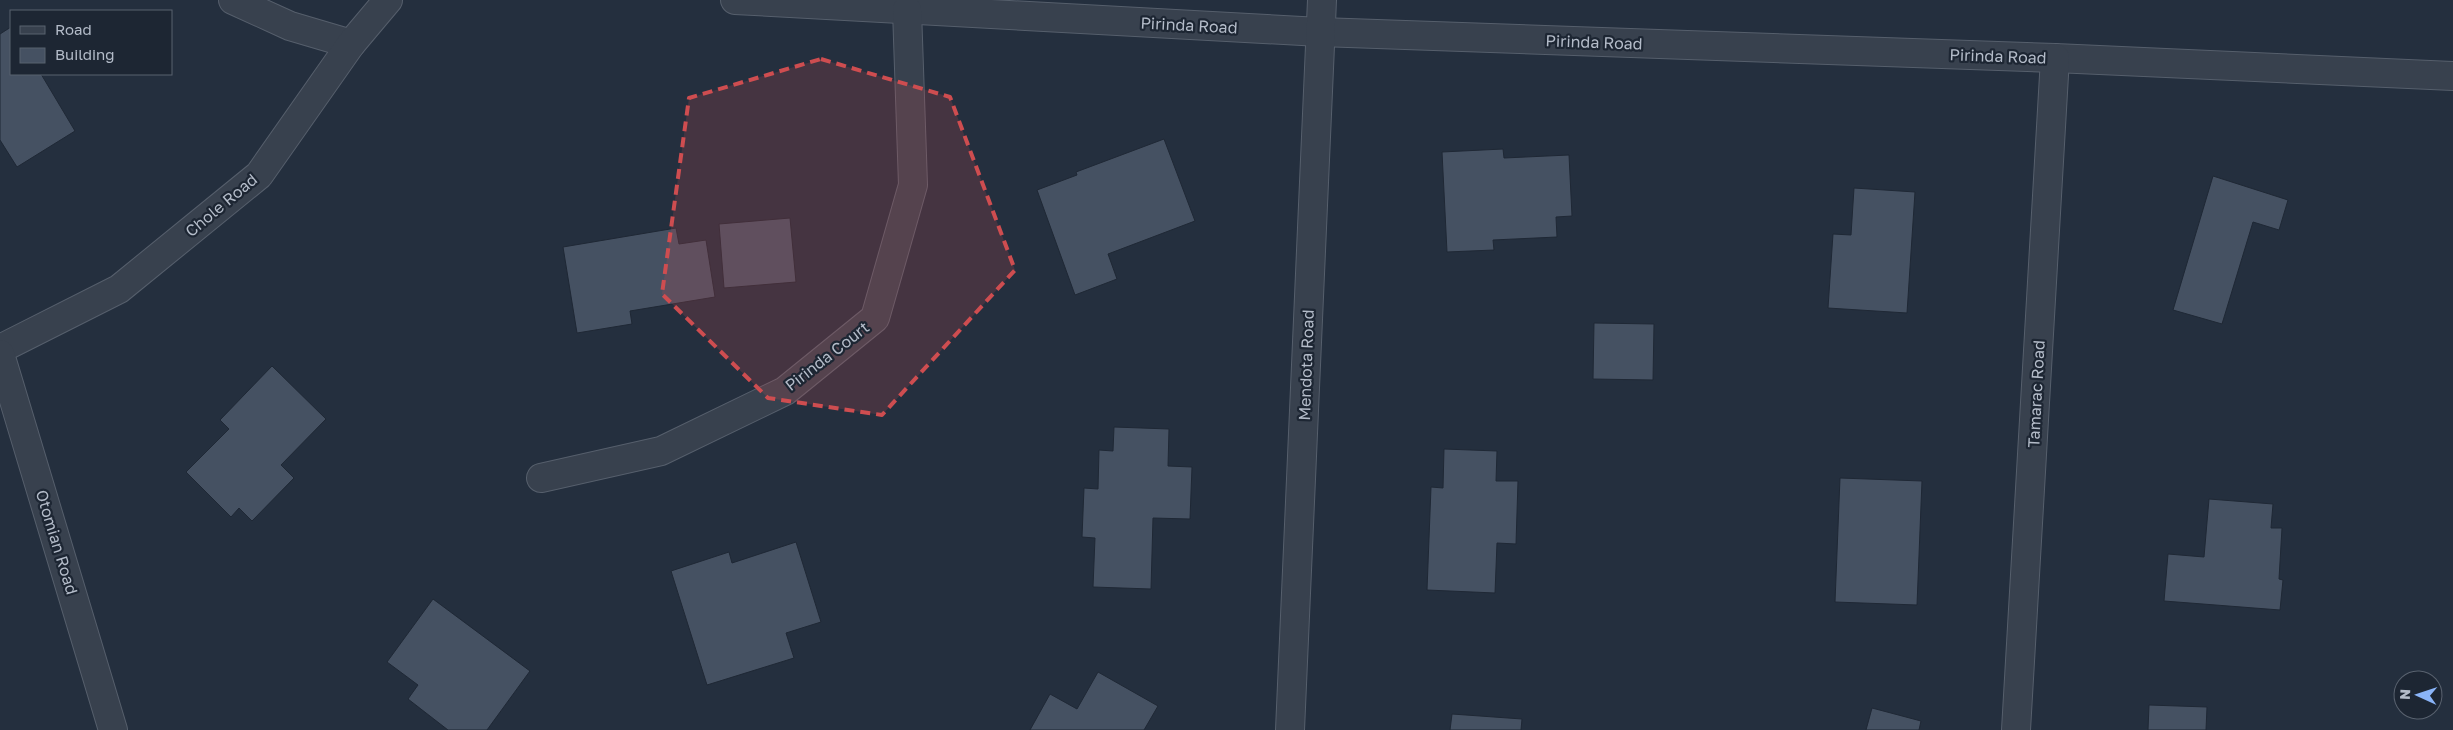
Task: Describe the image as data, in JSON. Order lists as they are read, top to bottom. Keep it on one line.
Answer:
{"streets":{"street":["Pirinda Road","Chole Road","Pirinda Court","Mendota Road","Tamarac Road","Otomian Road"]},"crossings":[["Pirinda Road","Pirinda Court"],["Pirinda Road","Mendota Road"],["Pirinda Road","Tamarac Road"]],"legend":["Road","Building"],"north":"left"}
